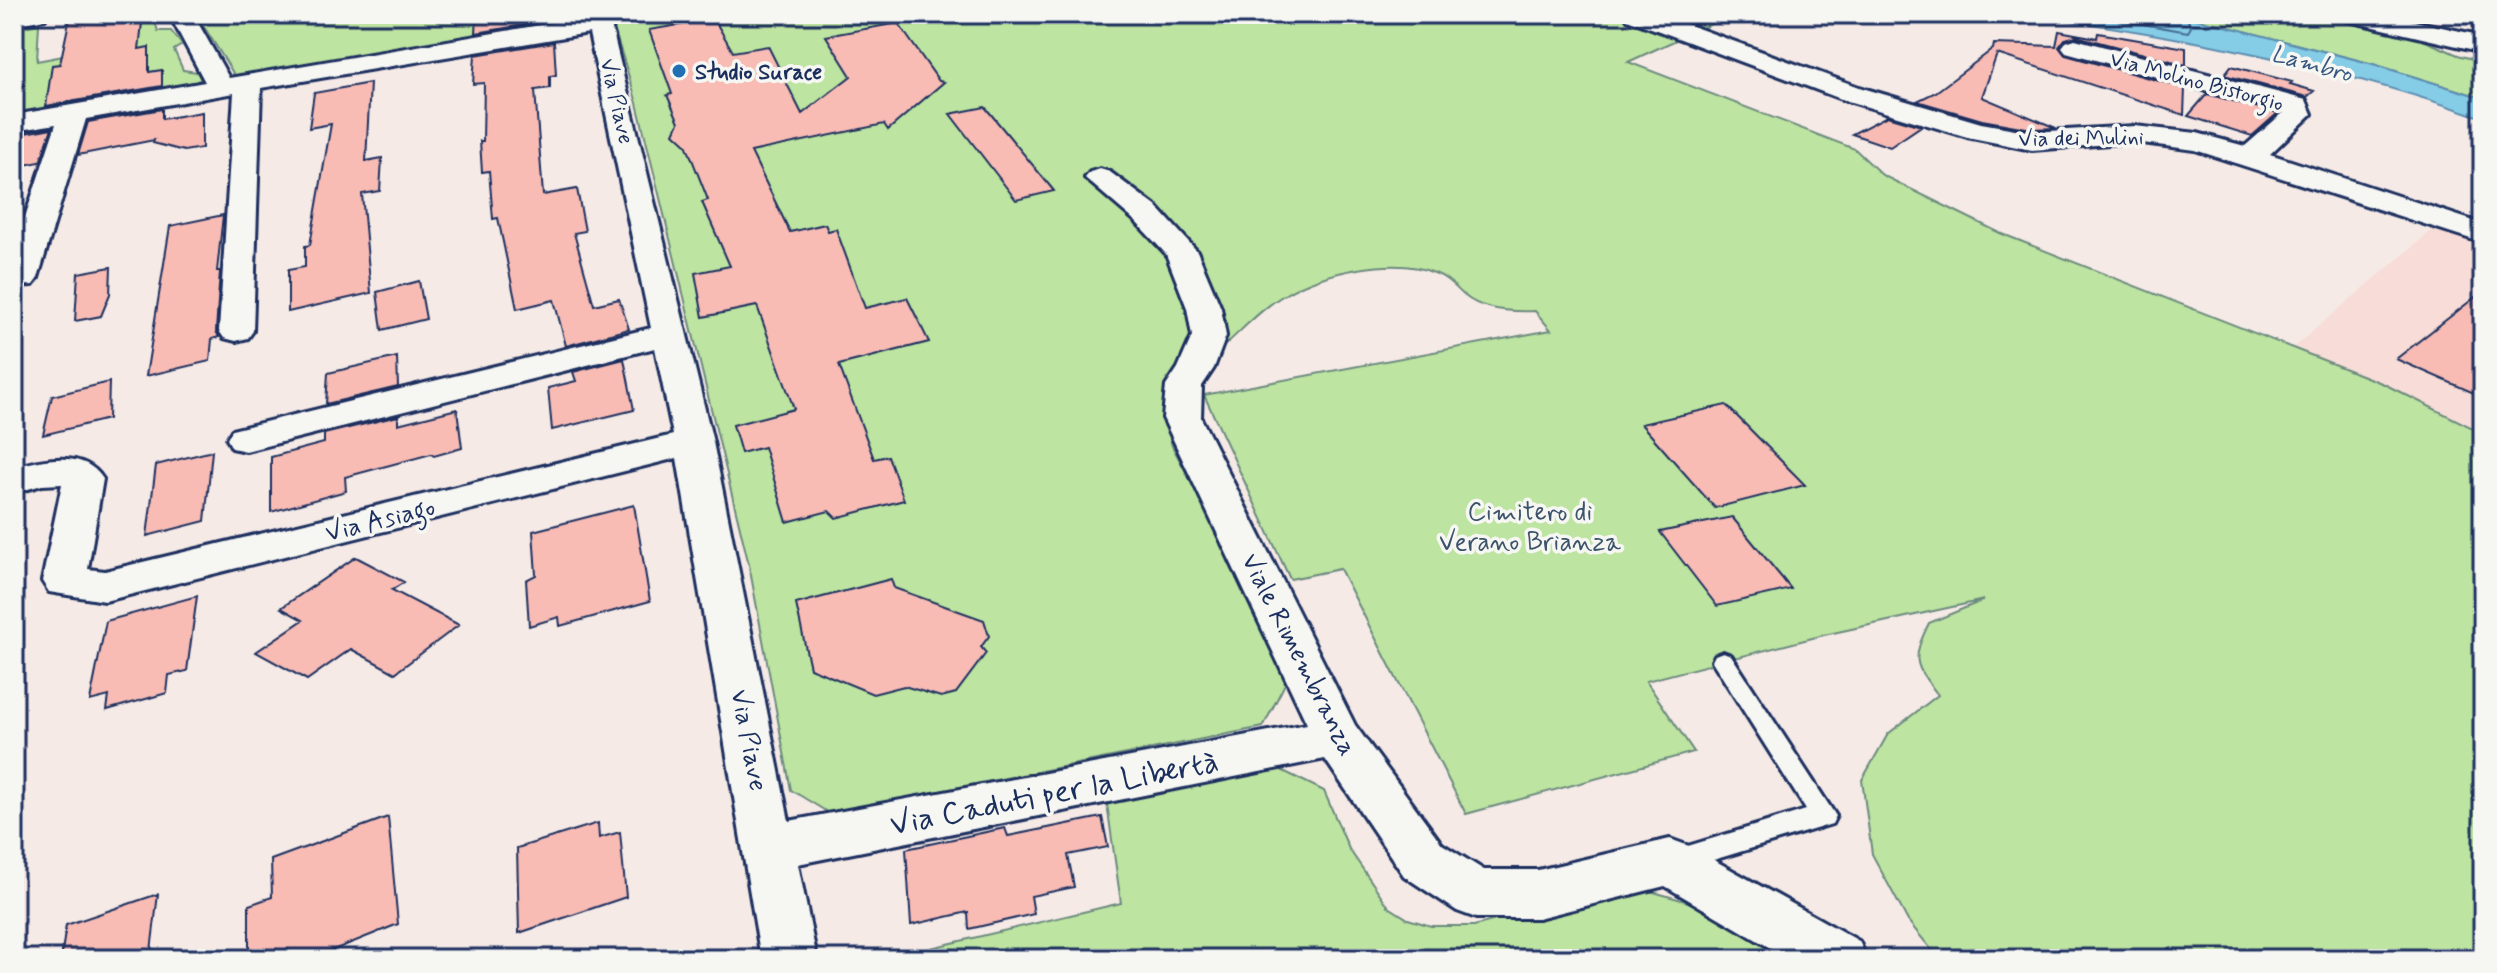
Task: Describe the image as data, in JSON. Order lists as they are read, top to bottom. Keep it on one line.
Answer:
{"streets":{"street":["Via Molino Bistorgio","Via Piave","Via dei Mulini","Via Asiago","Viale Rimembranza","Via Caduti per la Libertà"]},"crossings":[["Via Molino Bistorgio","Via dei Mulini"],["Via Piave","Via Asiago"],["Via Piave","Via Caduti per la Libertà"],["Viale Rimembranza","Via Caduti per la Libertà"]],"water":["Lambro"],"parks":["Cimitero di Verano Brianza"],"places":["Studio Surace"]}
